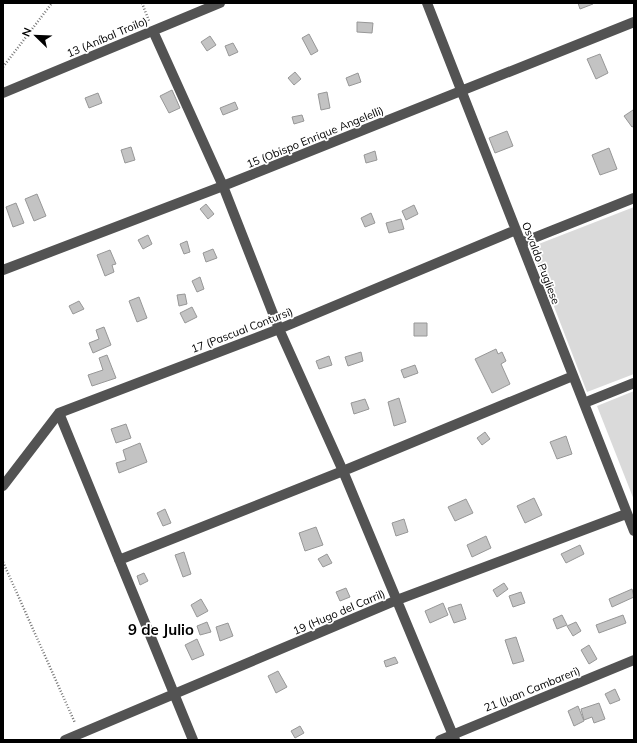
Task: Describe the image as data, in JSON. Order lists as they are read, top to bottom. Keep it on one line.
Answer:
{"streets":{"street":["13 (Aníbal Troilo)","15 (Obispo Enrique Angelelli)","Osvaldo Pugliese","17 (Pascual Contursi)","19 (Hugo del Carril)","21 (Juan Cambareri)"]},"crossings":[["15 (Obispo Enrique Angelelli)","Osvaldo Pugliese"],["Osvaldo Pugliese","17 (Pascual Contursi)"],["Osvaldo Pugliese","19 (Hugo del Carril)"]],"districts":["9 de Julio"],"north":"top left"}
